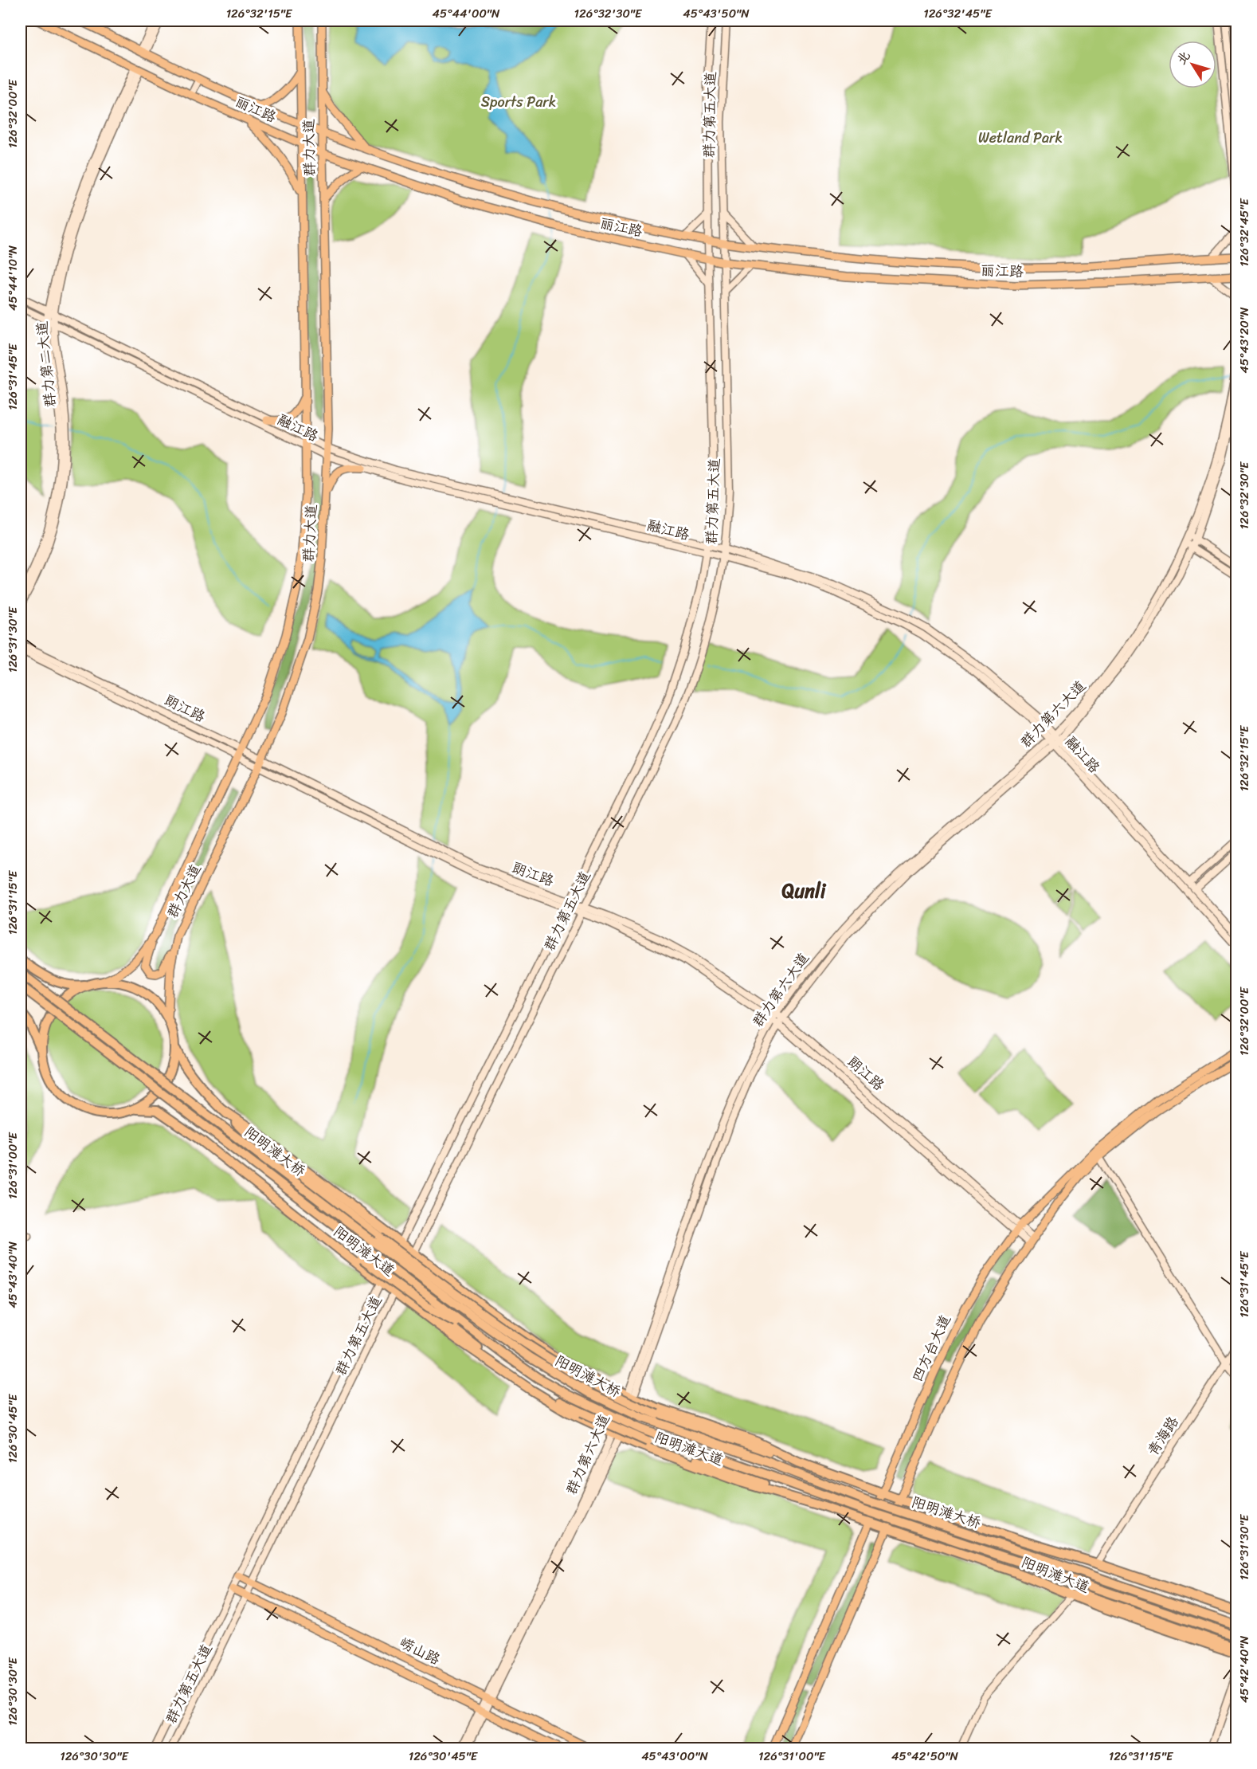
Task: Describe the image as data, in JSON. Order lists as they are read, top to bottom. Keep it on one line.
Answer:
{"streets":{"highway":["阳明滩大桥","阳明滩大道"],"main road":["丽江路","群力第五大道","群力大道","群力第二大道","融江路","朗江路","群力第六大道","四方台大道","青海路","崂山路"]},"crossings":[["丽江路","群力第五大道"],["丽江路","群力大道"],["丽江路","群力第二大道"],["群力第五大道","融江路"],["群力第五大道","朗江路"],["群力第五大道","阳明滩大道"],["群力第五大道","崂山路"],["群力大道","融江路"],["群力大道","朗江路"],["群力第二大道","融江路"],["融江路","群力第六大道"],["朗江路","群力第六大道"],["朗江路","四方台大道"],["群力第六大道","阳明滩大道"],["群力第六大道","崂山路"],["阳明滩大道","四方台大道"],["阳明滩大道","青海路"]],"districts":["Qunli"],"parks":["Sports Park","Wetland Park"],"north":"top left","coordinates":["126°32'15\"E","45°44'00\"N","126°32'30\"E","45°43'50\"N","126°32'45\"E","126°32'00\"E","45°44'10\"N","45°43'20\"N","126°31'45\"E","126°31'30\"E","126°31'15\"E","126°31'00\"E","45°43'40\"N","126°30'45\"E","45°42'40\"N","126°30'30\"E","45°43'00\"N","45°42'50\"N"]}
